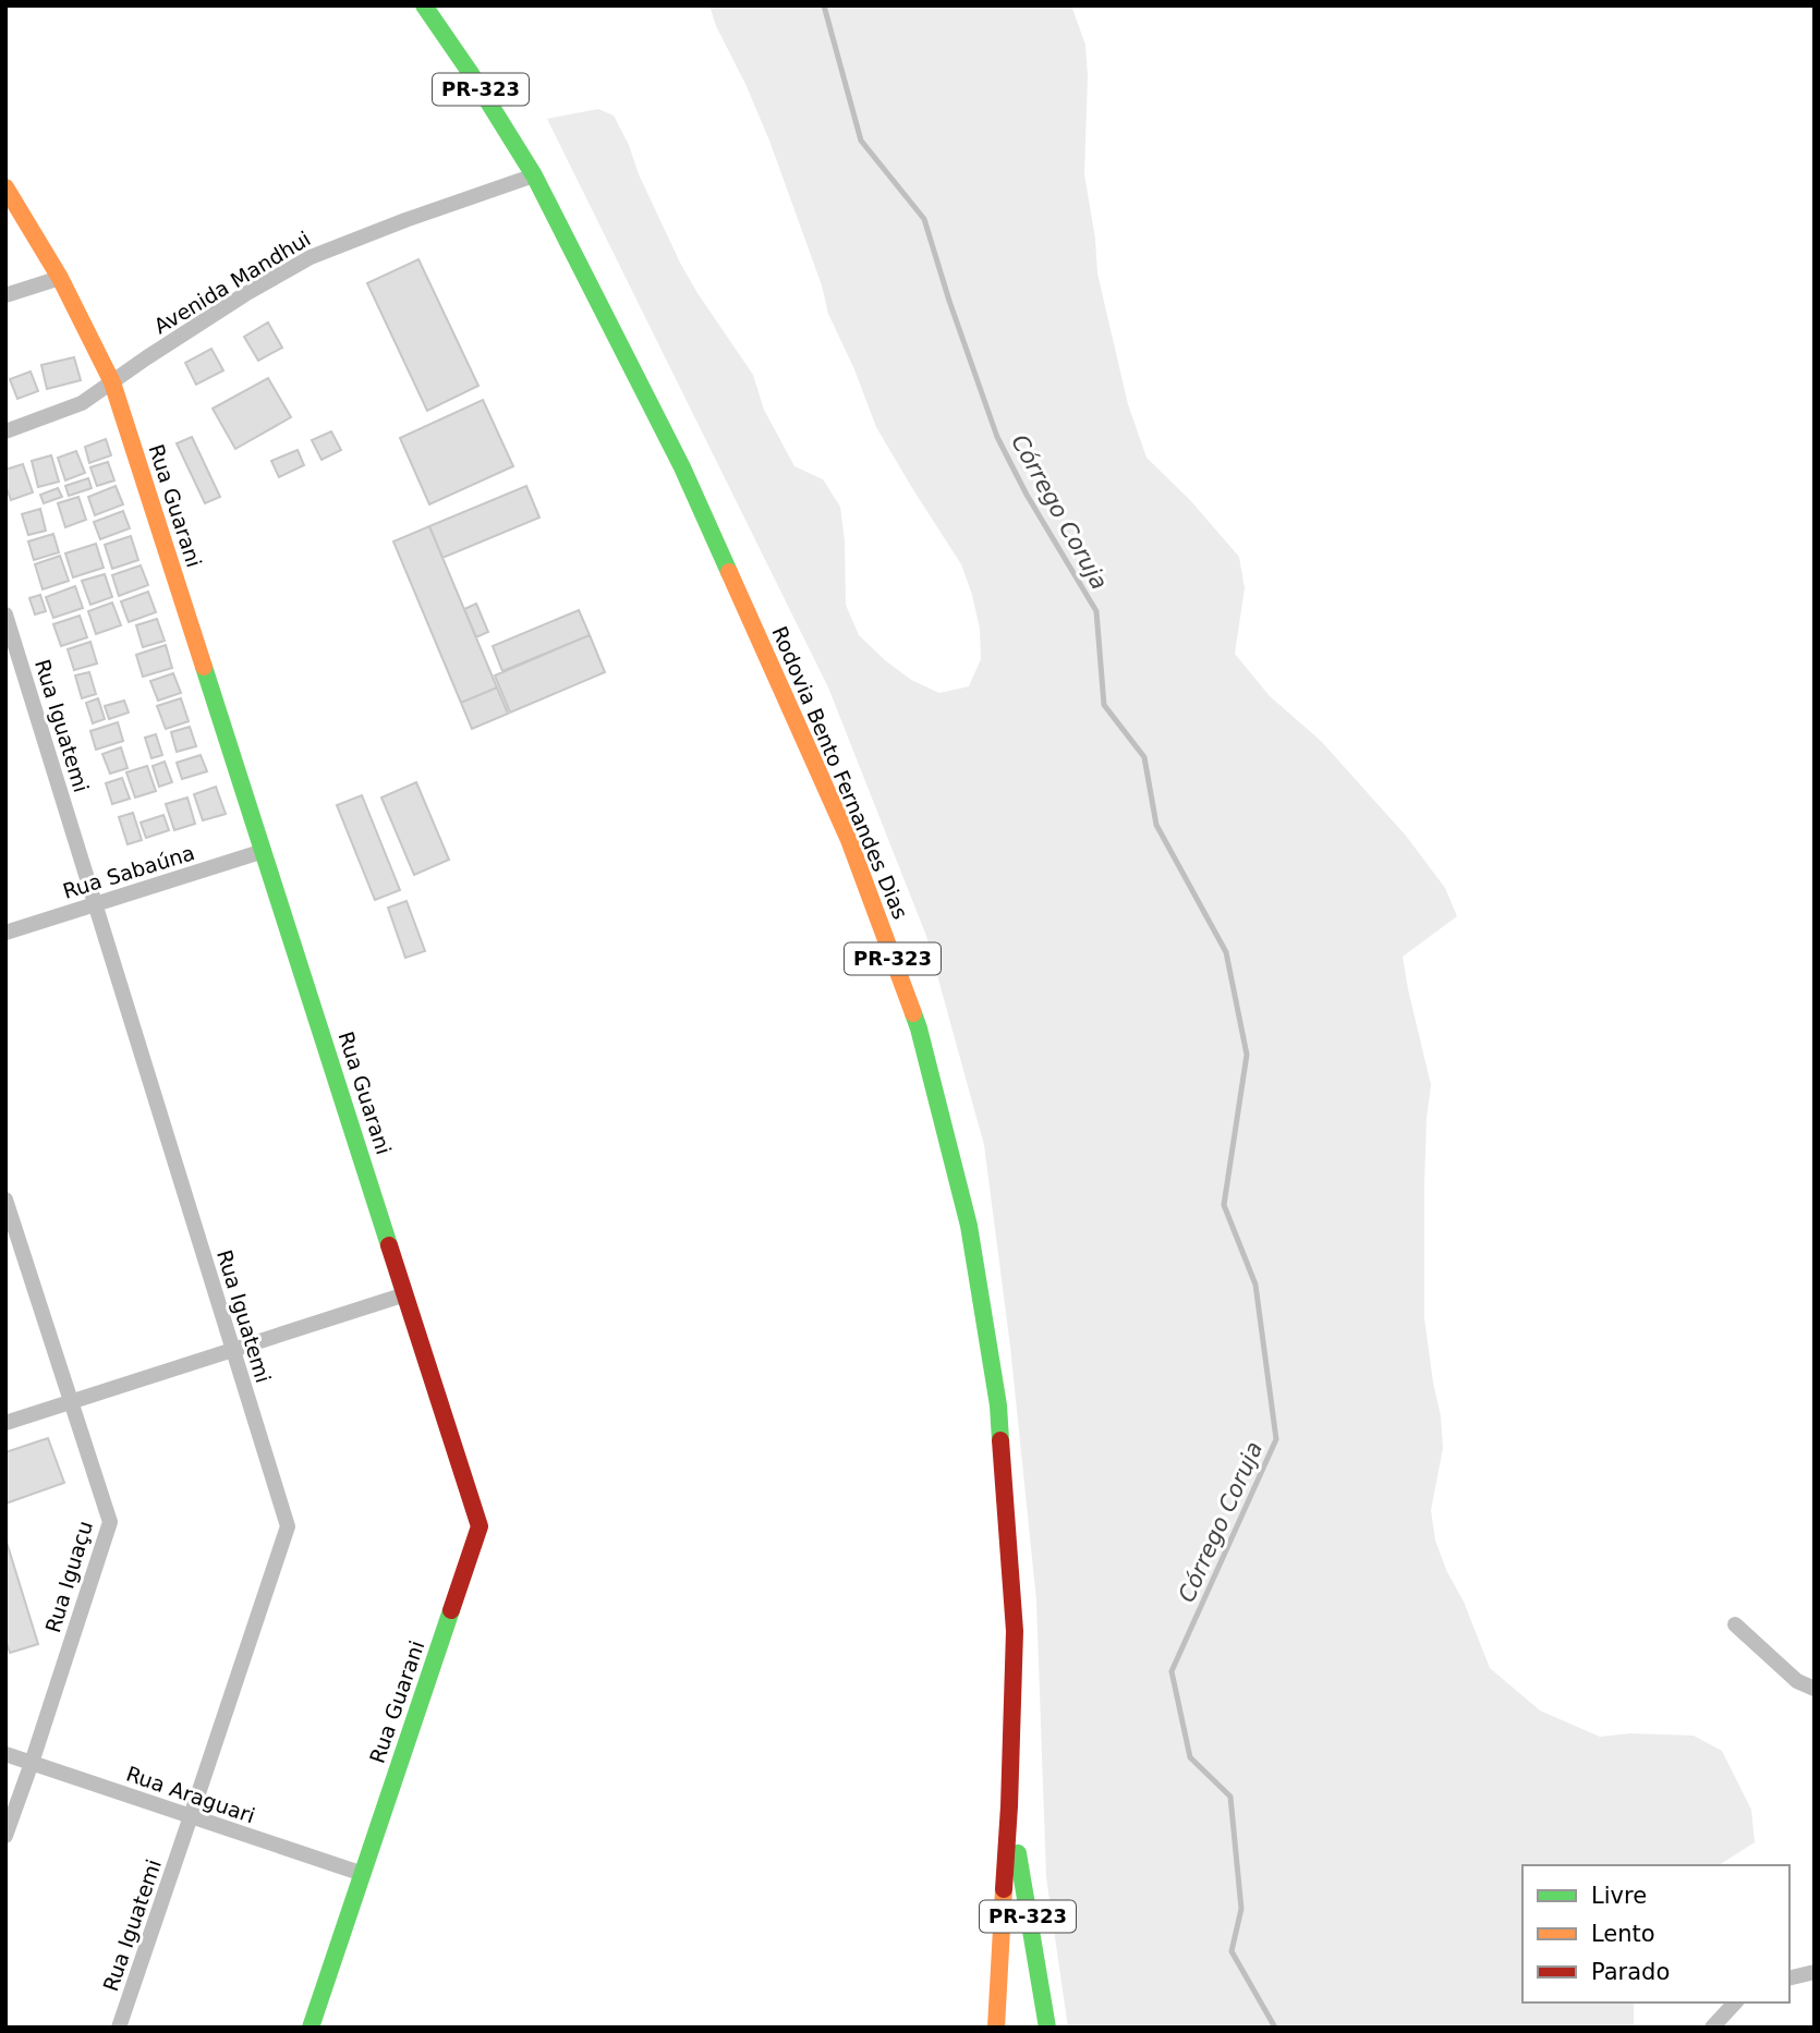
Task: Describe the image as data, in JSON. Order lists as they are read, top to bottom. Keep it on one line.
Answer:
{"streets":{"main road":["PR-323","Rua Guarani","Rodovia Bento Fernandes Dias"],"street":["Avenida Mandhui","Rua Iguatemi","Rua Sabaúna","Rua Iguaçu","Rua Araguari"]},"crossings":[["Avenida Mandhui","Rua Guarani"],["Avenida Mandhui","Rodovia Bento Fernandes Dias"],["Rua Guarani","Rua Sabaúna"],["Rua Guarani","Rua Araguari"],["Rua Iguatemi","Rua Sabaúna"],["Rua Iguatemi","Rua Araguari"],["Rua Iguaçu","Rua Araguari"]],"water":["Córrego Coruja"],"legend":["Livre","Lento","Parado"]}
